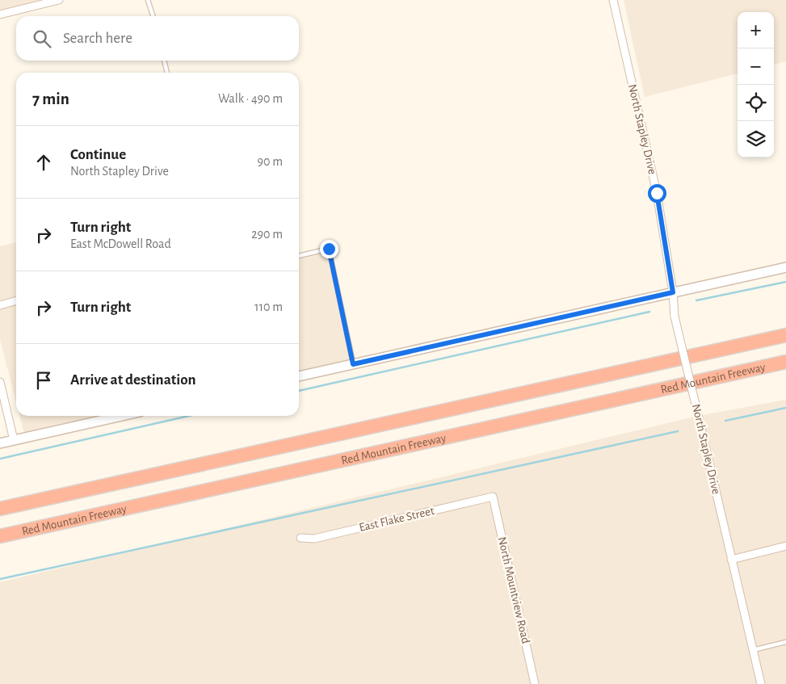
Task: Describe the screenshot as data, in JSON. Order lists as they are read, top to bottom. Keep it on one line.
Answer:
{"streets":{"highway":["Red Mountain Freeway"],"street":["North Stapley Drive","East Flake Street","North Mountview Road"]},"crossings":[["East Flake Street","North Mountview Road"]],"page":{"map_buttons":["+","−"],"search":"Search here","heading":["7 min","Walk · 490 m"],"list":[["Continue","North Stapley Drive","90 m"],["Turn right","East McDowell Road","290 m"],["Turn right","110 m"],"Arrive at destination"]}}
